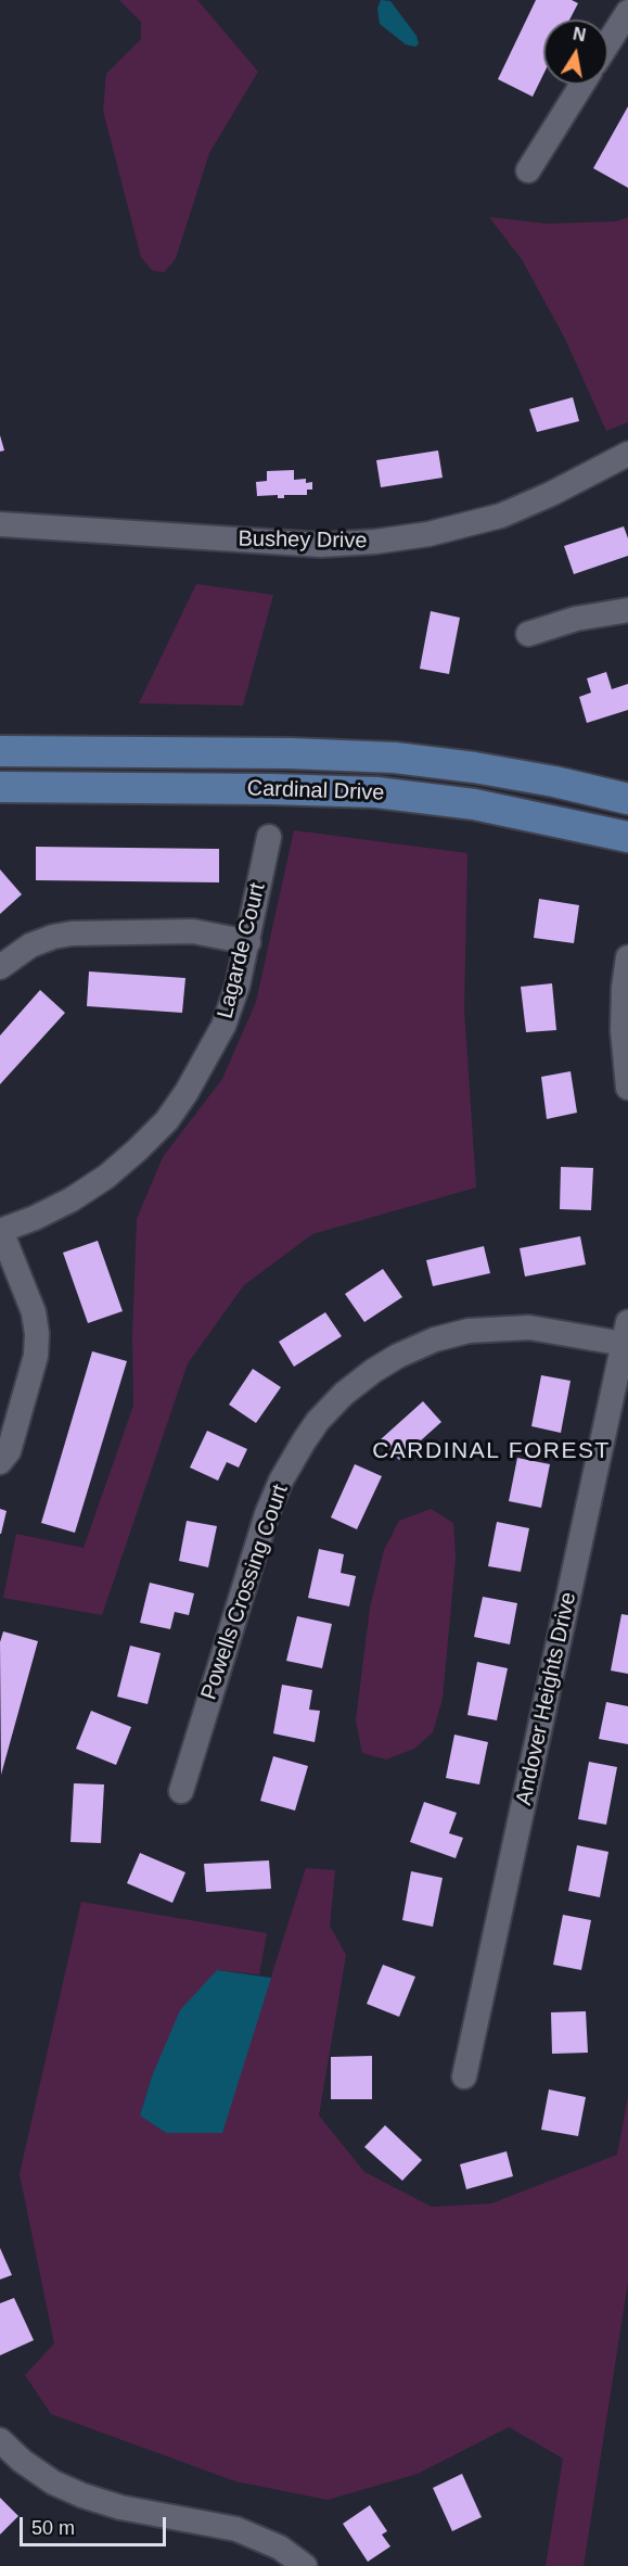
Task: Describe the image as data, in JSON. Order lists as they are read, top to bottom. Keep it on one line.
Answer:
{"streets":{"main road":["Cardinal Drive"],"street":["Bushey Drive","Lagarde Court","Powells Crossing Court","Andover Heights Drive"]},"crossings":[["Powells Crossing Court","Andover Heights Drive"]],"districts":["CARDINAL FOREST"],"scale_bar":"50 m","north":"top"}
